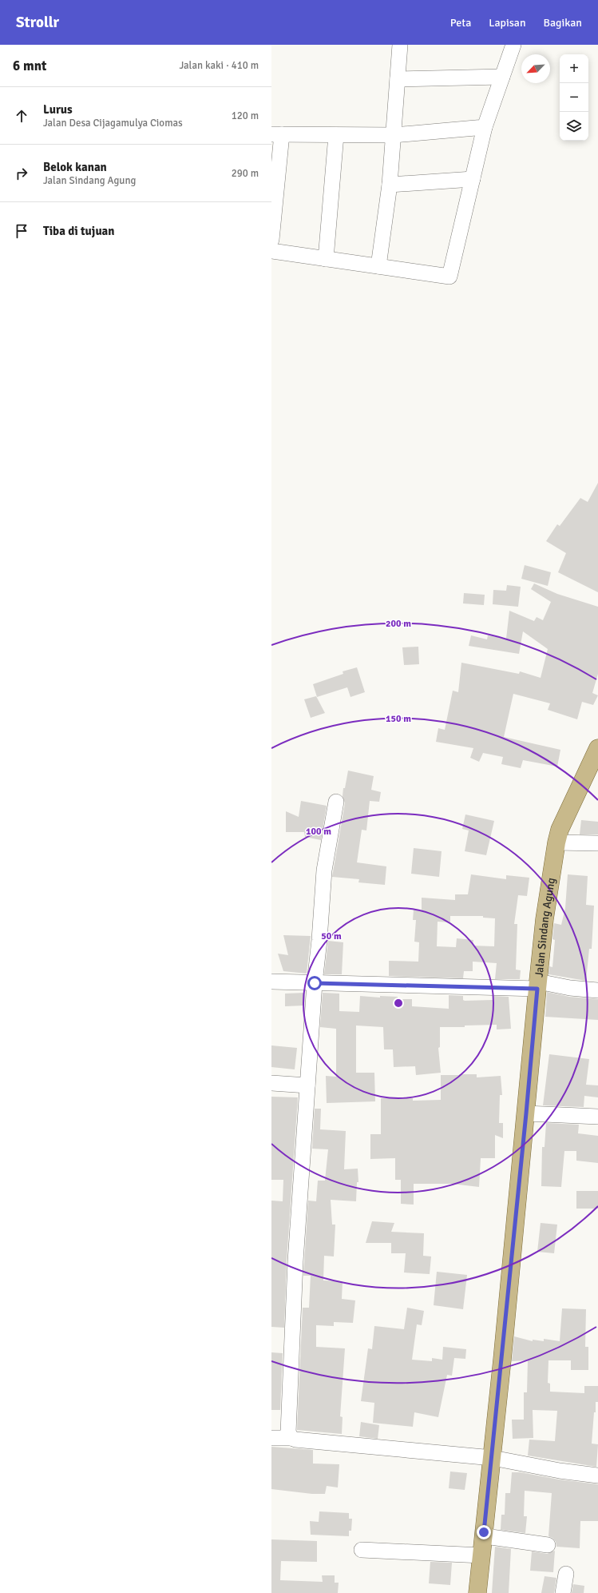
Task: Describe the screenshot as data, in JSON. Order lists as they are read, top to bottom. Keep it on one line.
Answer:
{"streets":{"main road":["Jalan Sindang Agung"]},"north":"bottom left","page":{"header":"Strollr","nav":["Peta","Lapisan","Bagikan"],"heading":["6 mnt","Jalan kaki · 410 m"],"map_buttons":["+","−"],"list":[["Lurus","Jalan Desa Cijagamulya Ciomas","120 m"],["Belok kanan","Jalan Sindang Agung","290 m"],"Tiba di tujuan"]},"rings":["200 m","150 m","100 m","50 m"]}
